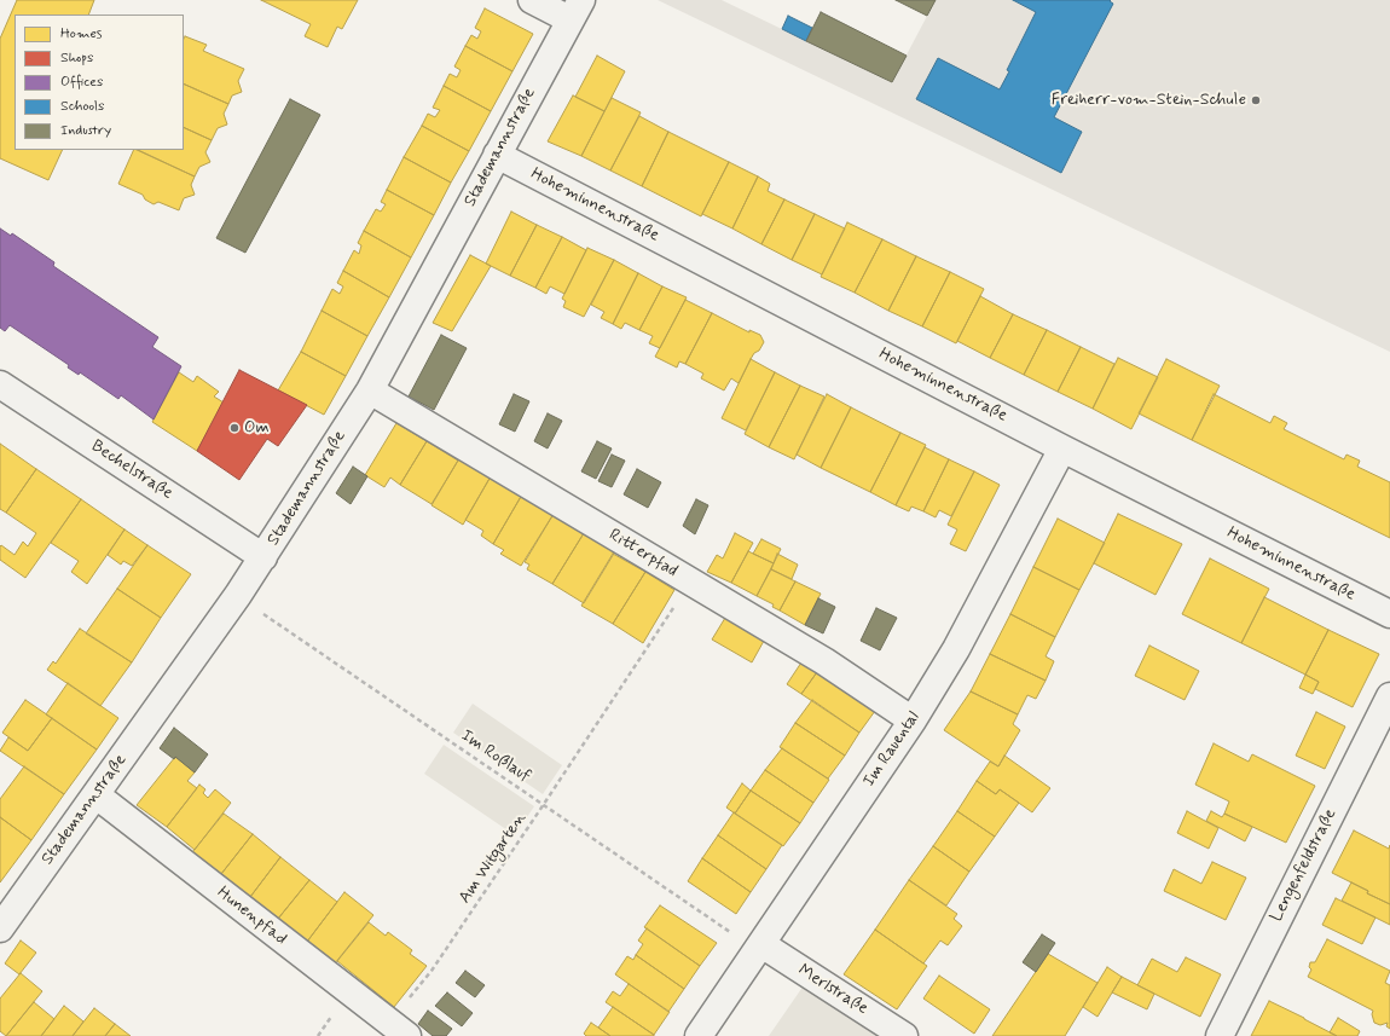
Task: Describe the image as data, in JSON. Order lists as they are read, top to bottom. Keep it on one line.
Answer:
{"streets":{"street":["Stademannstraße","Hoheminnenstraße","Bechelstraße","Ritterpfad","Im Rauental","Lengenfeldstraße","Hunenpfad","Merlstraße"],"path":["Im Roßlauf","Am Witgarten"]},"crossings":[["Stademannstraße","Hoheminnenstraße"],["Stademannstraße","Bechelstraße"],["Stademannstraße","Ritterpfad"],["Stademannstraße","Im Roßlauf"],["Stademannstraße","Hunenpfad"],["Hoheminnenstraße","Im Rauental"],["Ritterpfad","Im Rauental"],["Ritterpfad","Am Witgarten"],["Im Rauental","Merlstraße"],["Im Roßlauf","Am Witgarten"],["Am Witgarten","Hunenpfad"]],"places":["Freiherr-vom-Stein-Schule","Om"],"legend":["Homes","Shops","Offices","Schools","Industry"]}
